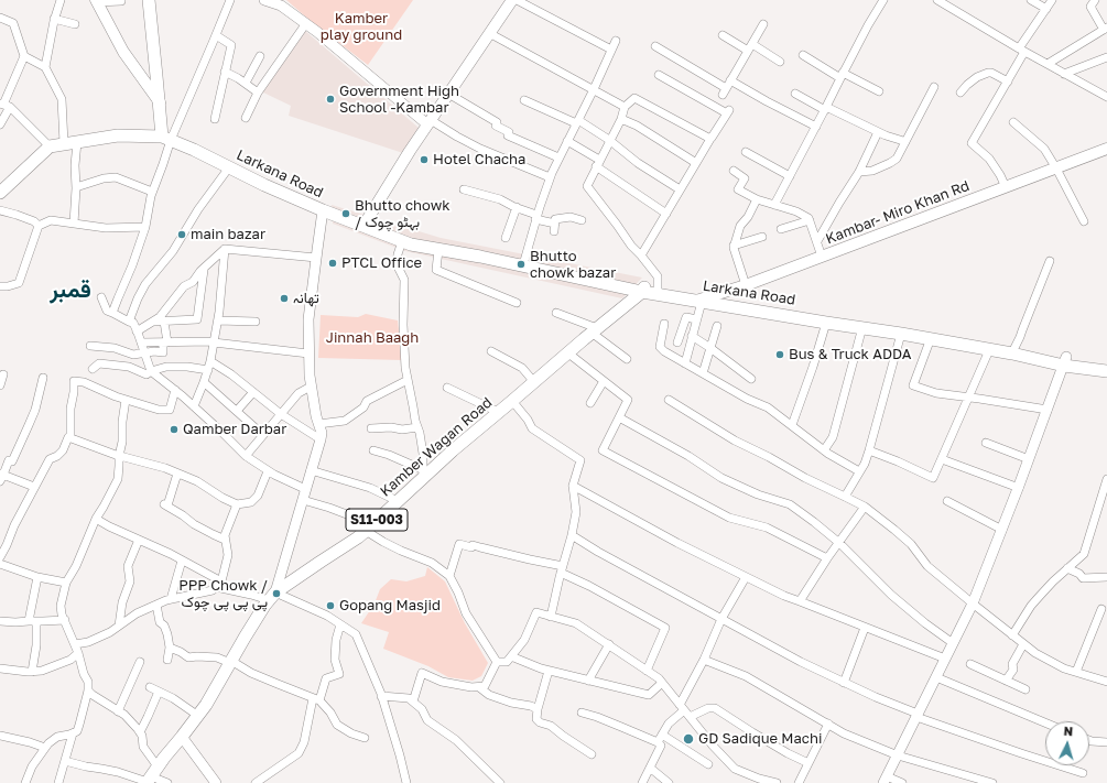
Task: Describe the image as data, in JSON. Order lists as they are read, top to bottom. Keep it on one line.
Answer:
{"streets":{"main road":["Larkana Road","Kambar- Miro Khan Rd","Kamber Wagan Road","S11-003"]},"crossings":[["Larkana Road","Kambar- Miro Khan Rd"],["Larkana Road","Kamber Wagan Road"]],"districts":["قمبر"],"parks":["Kamber play ground","Jinnah Baagh"],"places":["Government High School -Kambar","Hotel Chacha","Bhutto chowk / بہٹو چوک","main bazar","PTCL Office","Bhutto chowk bazar","تھانہ","Bus & Truck ADDA","Qamber Darbar","PPP Chowk / پی پی پی چوک","Gopang Masjid","GD Sadique Machi"],"north":"top"}
